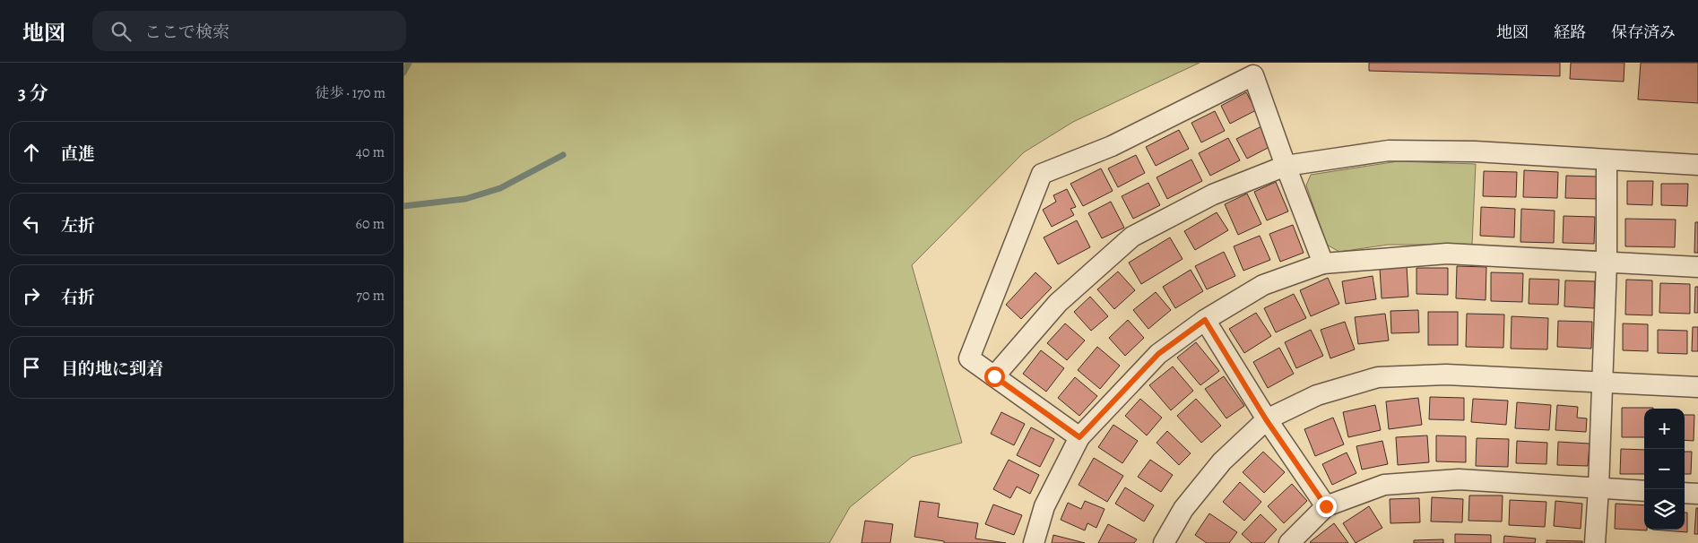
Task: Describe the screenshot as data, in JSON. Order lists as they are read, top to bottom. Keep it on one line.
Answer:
{"page":{"header":"地図","search":"ここで検索","nav":["地図","経路","保存済み"],"heading":["3 分","徒歩 · 170 m"],"list":[["直進","40 m"],["左折","60 m"],["右折","70 m"],"目的地に到着"],"map_buttons":["+","−"]}}
